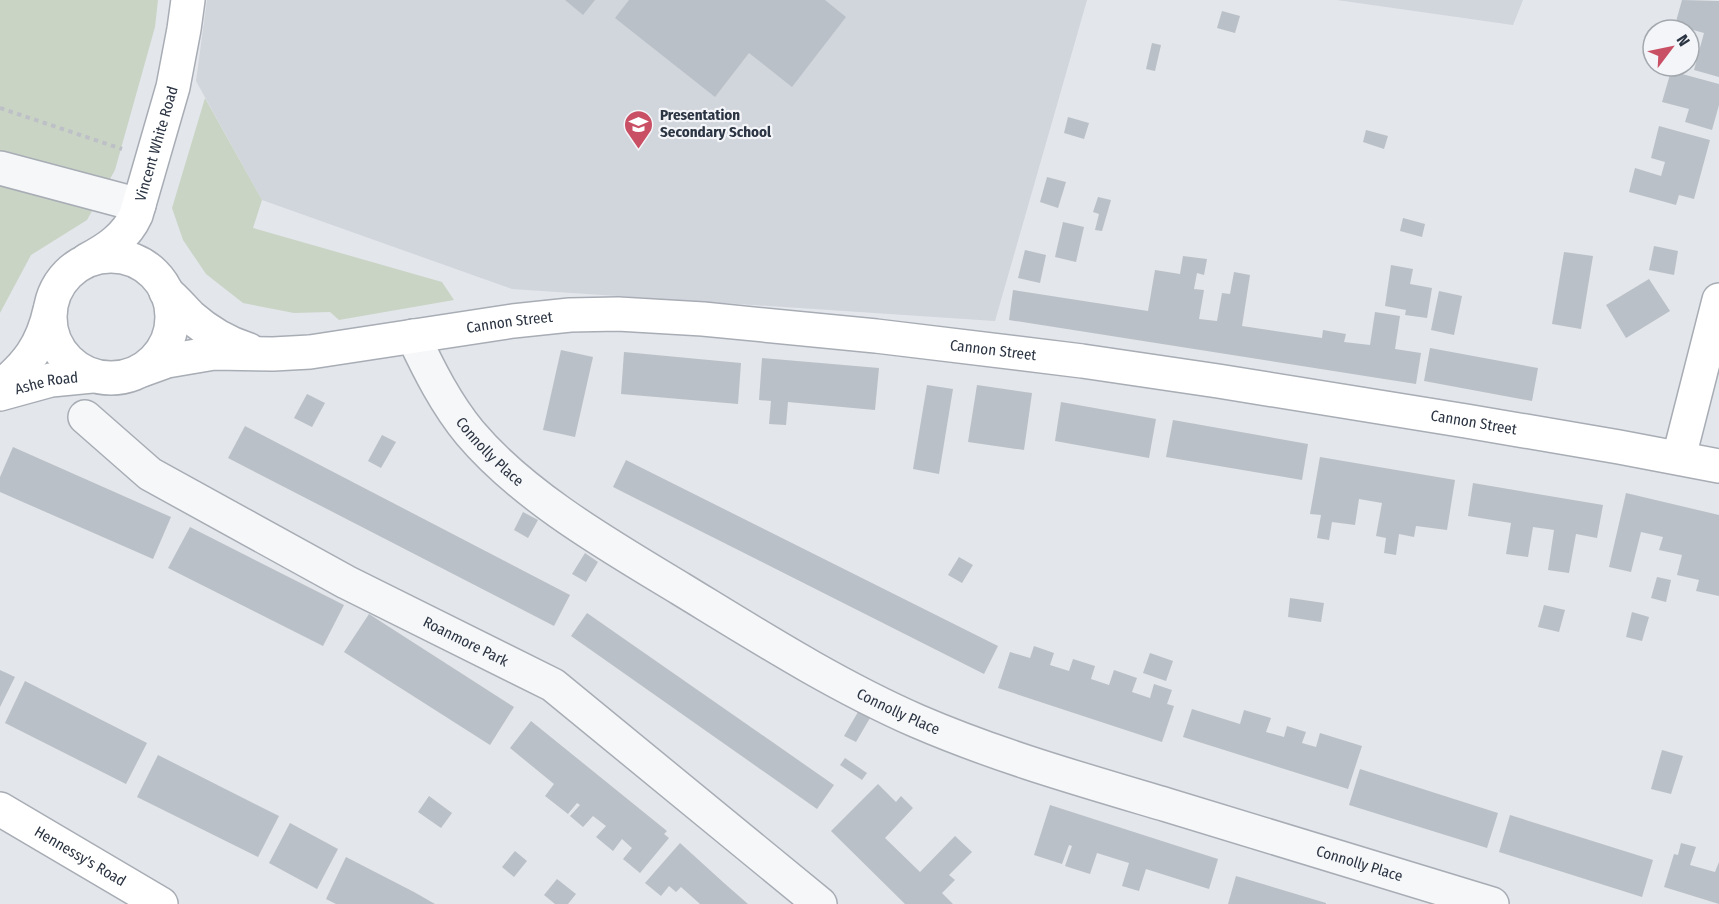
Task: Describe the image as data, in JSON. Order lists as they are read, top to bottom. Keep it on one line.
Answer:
{"streets":{"main road":["Vincent White Road","Cannon Street","Ashe Road","Hennessy's Road"],"street":["Connolly Place","Roanmore Park"]},"crossings":[["Vincent White Road","Cannon Street"],["Vincent White Road","Ashe Road"],["Cannon Street","Ashe Road"],["Cannon Street","Connolly Place"]],"places":{"school or university":["Presentation Secondary School"]},"north":"top right"}
